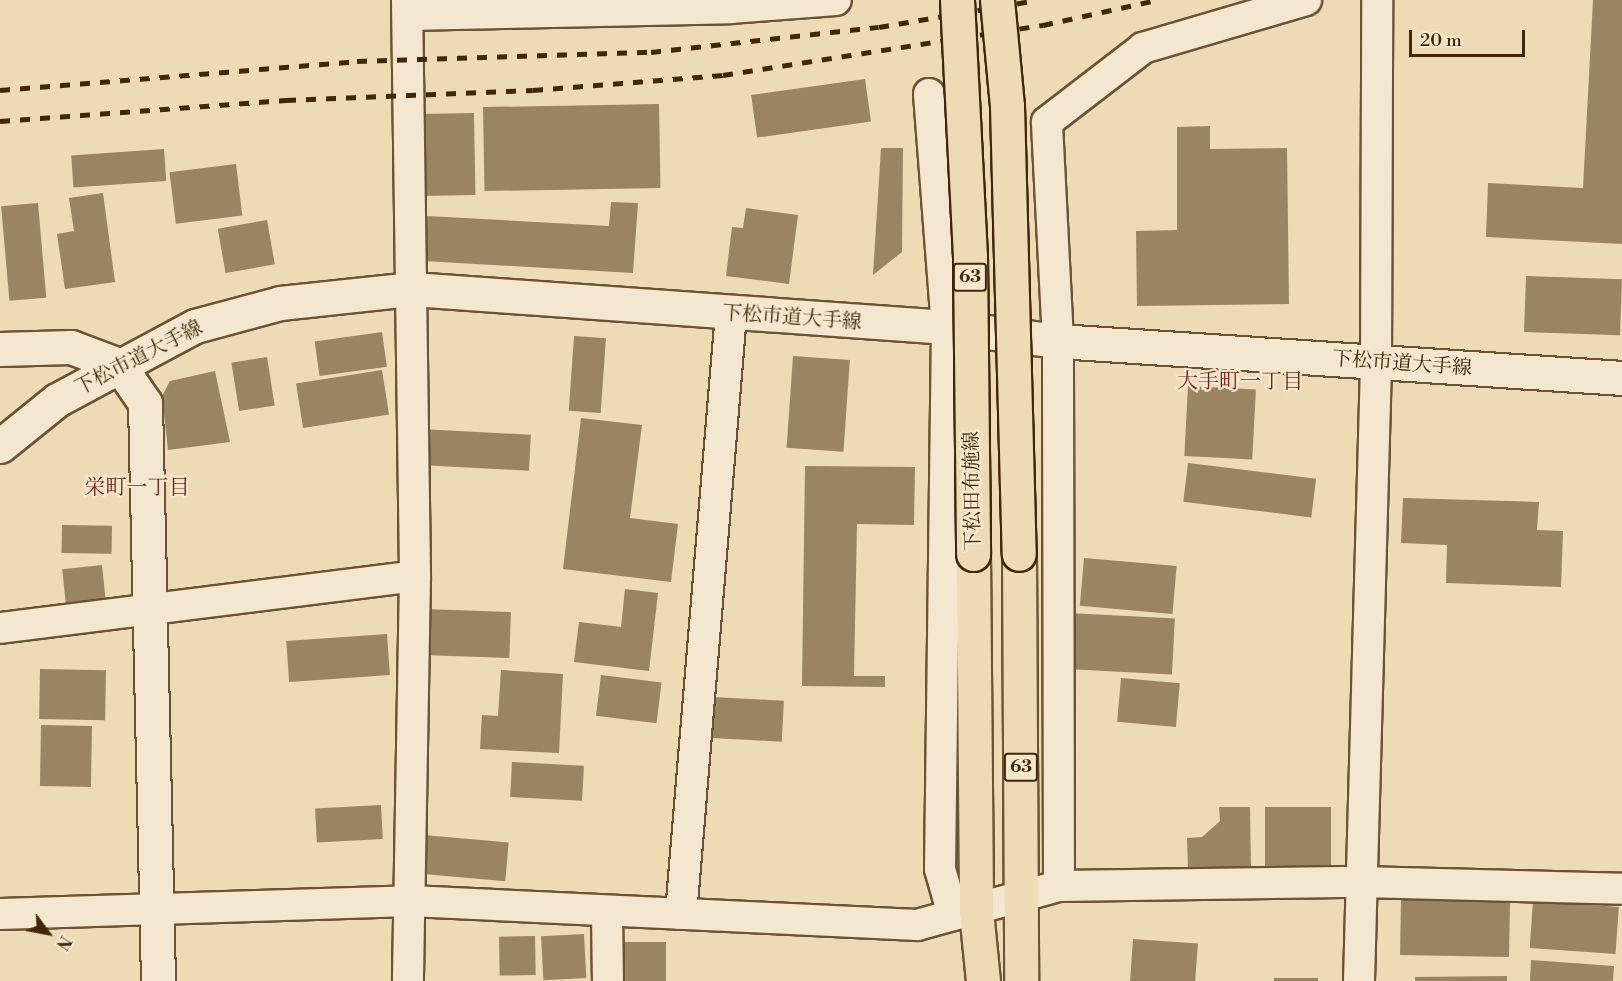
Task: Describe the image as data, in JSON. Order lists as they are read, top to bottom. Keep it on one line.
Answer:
{"streets":{"main road":["63","下松田布施線"],"street":["下松市道大手線"]},"districts":["大手町一丁目","栄町一丁目"],"scale_bar":"20 m","north":"bottom right"}
